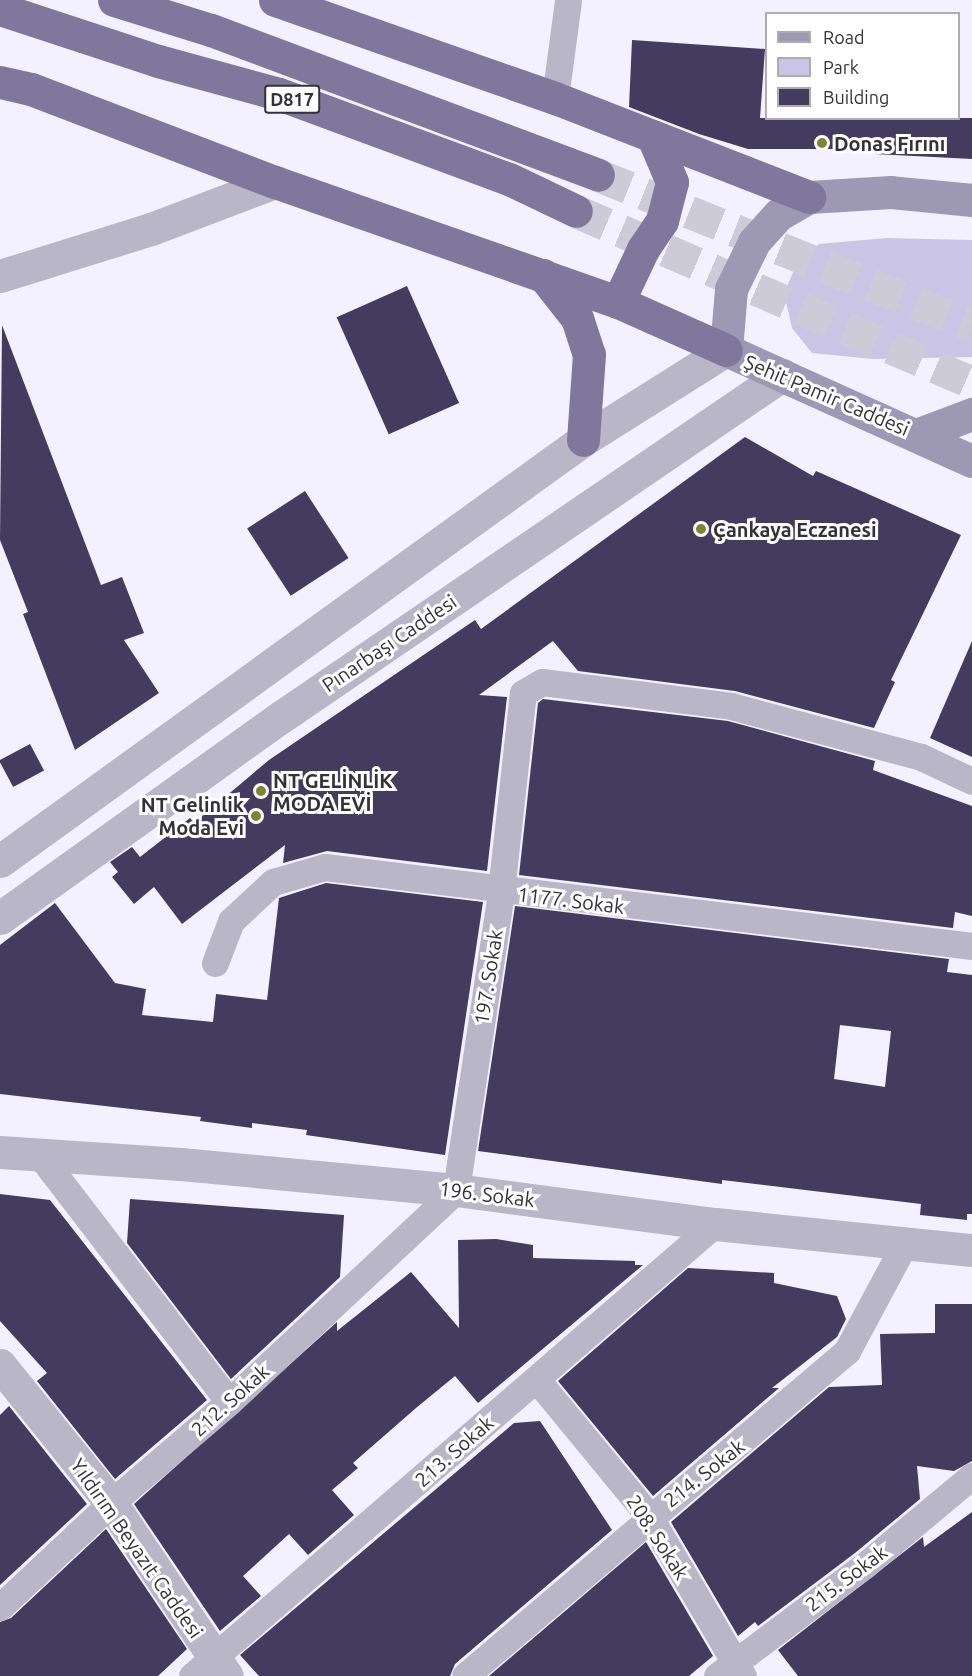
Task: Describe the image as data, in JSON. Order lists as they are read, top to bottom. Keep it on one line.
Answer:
{"streets":{"highway":["D817"],"main road":["Şehit Pamir Caddesi"],"street":["Pınarbaşı Caddesi","1177. Sokak","197. Sokak","196. Sokak","212. Sokak","213. Sokak","214. Sokak","208. Sokak","Yıldırım Beyazıt Caddesi","215. Sokak"]},"crossings":[["Şehit Pamir Caddesi","Pınarbaşı Caddesi"],["1177. Sokak","197. Sokak"],["197. Sokak","196. Sokak"],["197. Sokak","212. Sokak"],["196. Sokak","212. Sokak"],["196. Sokak","213. Sokak"],["196. Sokak","214. Sokak"],["212. Sokak","Yıldırım Beyazıt Caddesi"],["213. Sokak","208. Sokak"],["213. Sokak","Yıldırım Beyazıt Caddesi"],["214. Sokak","208. Sokak"],["208. Sokak","215. Sokak"]],"places":["Donas Fırını","Çankaya Eczanesi","NT GELİNLİK MODA EVİ","NT Gelinlik Moda Evi"],"legend":["Road","Park","Building"]}
